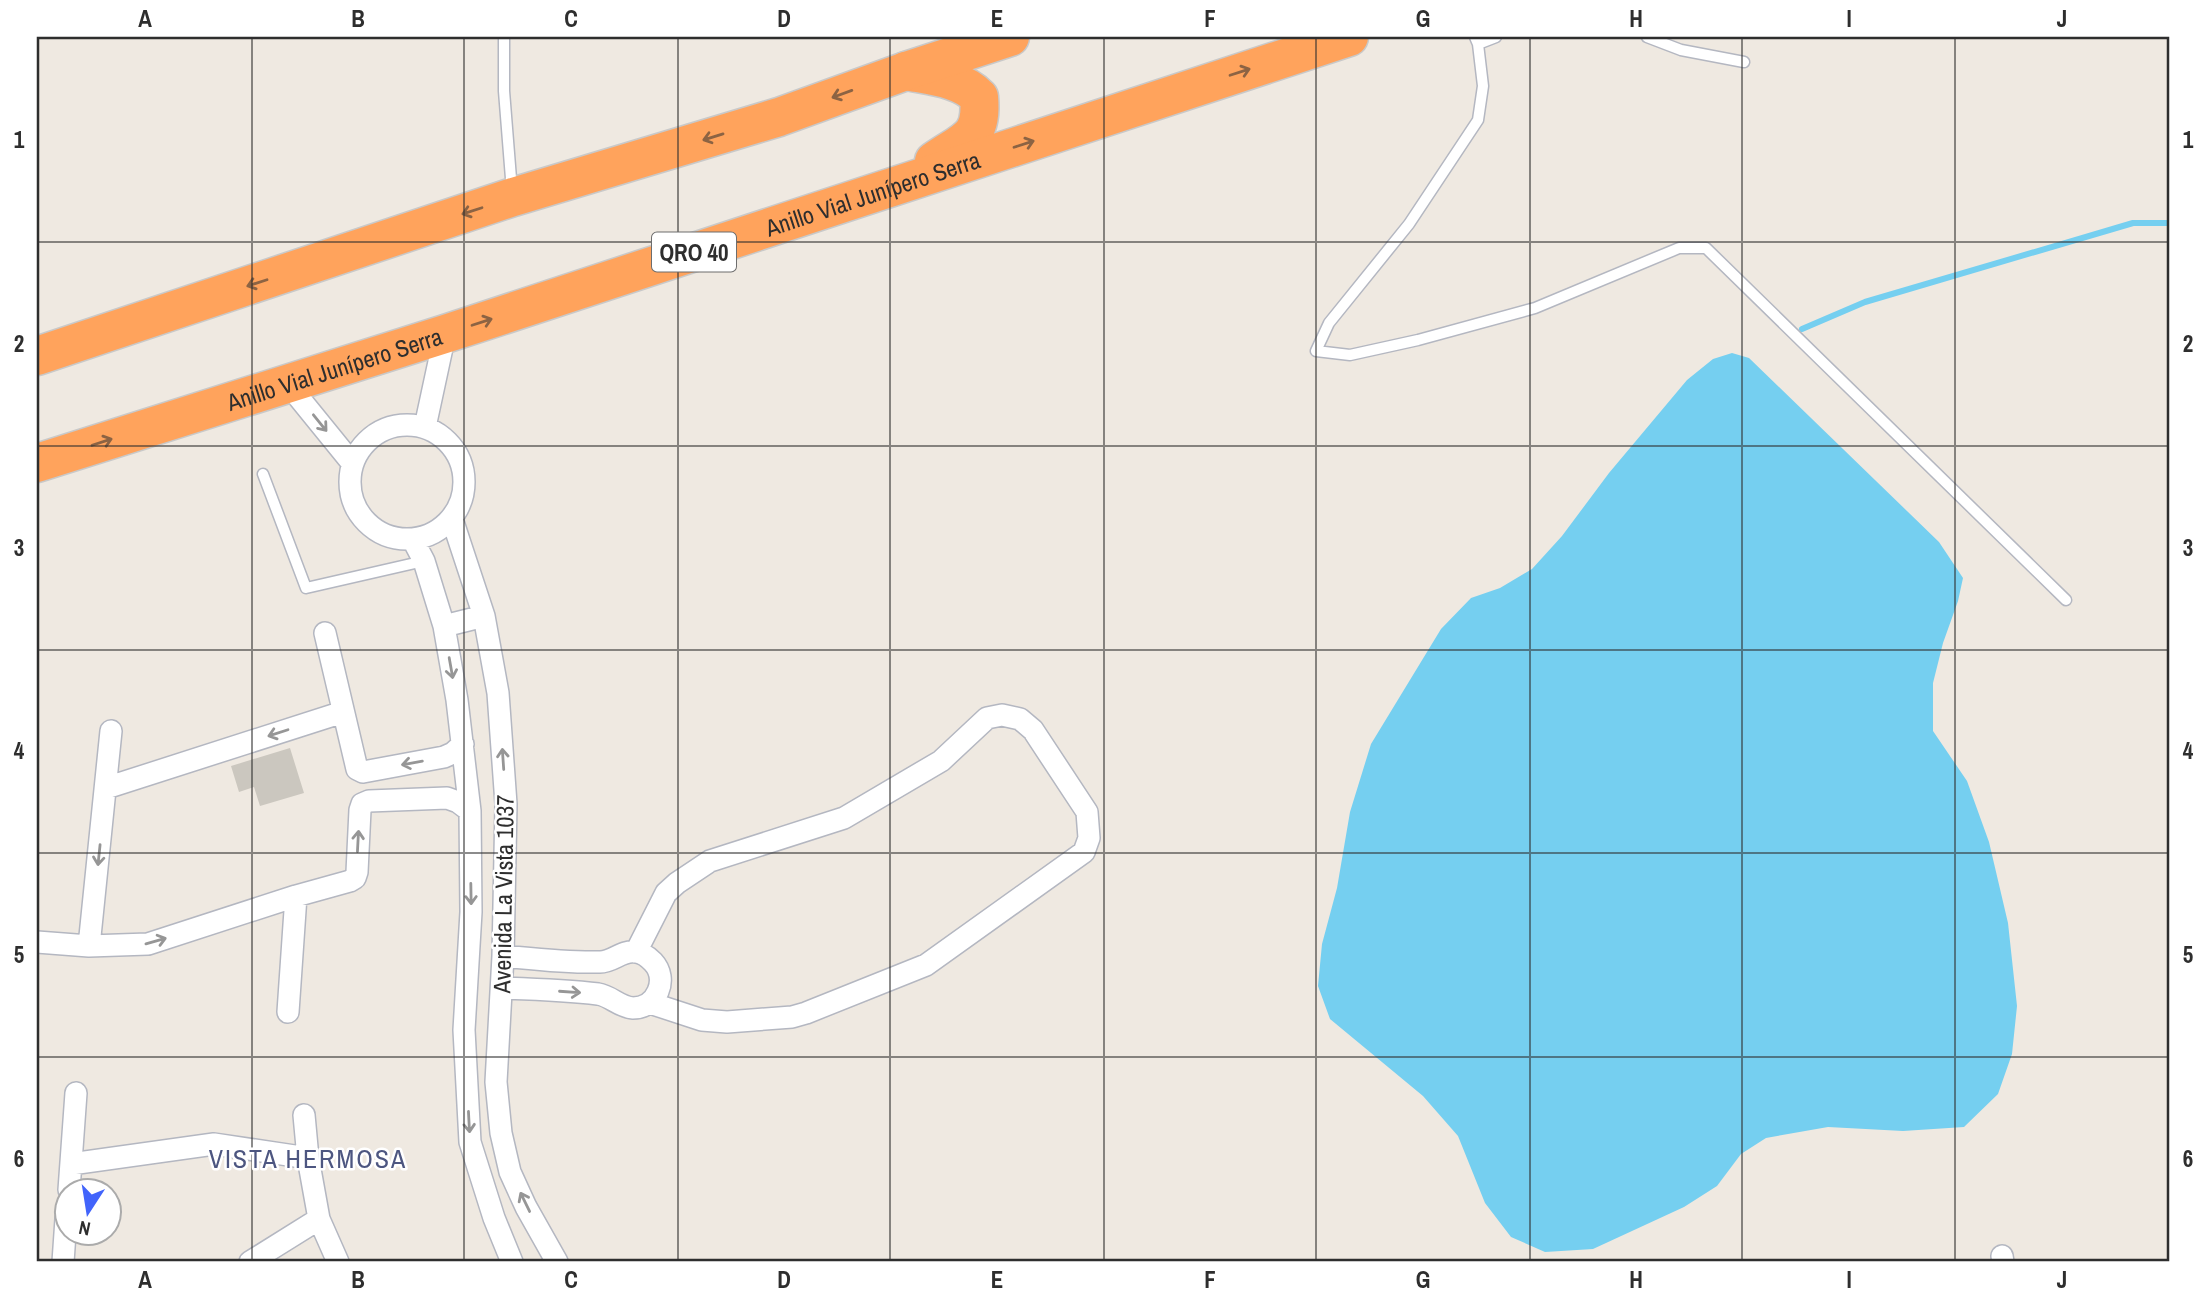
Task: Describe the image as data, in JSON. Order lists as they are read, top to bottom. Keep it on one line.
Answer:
{"streets":{"highway":["Anillo Vial Junípero Serra","QRO 40"],"street":["Avenida La Vista 1037"]},"districts":["VISTA HERMOSA"],"north":"bottom","grid":{"columns":["A","B","C","D","E","F","G","H","I","J"],"rows":["1","2","3","4","5","6"]}}
